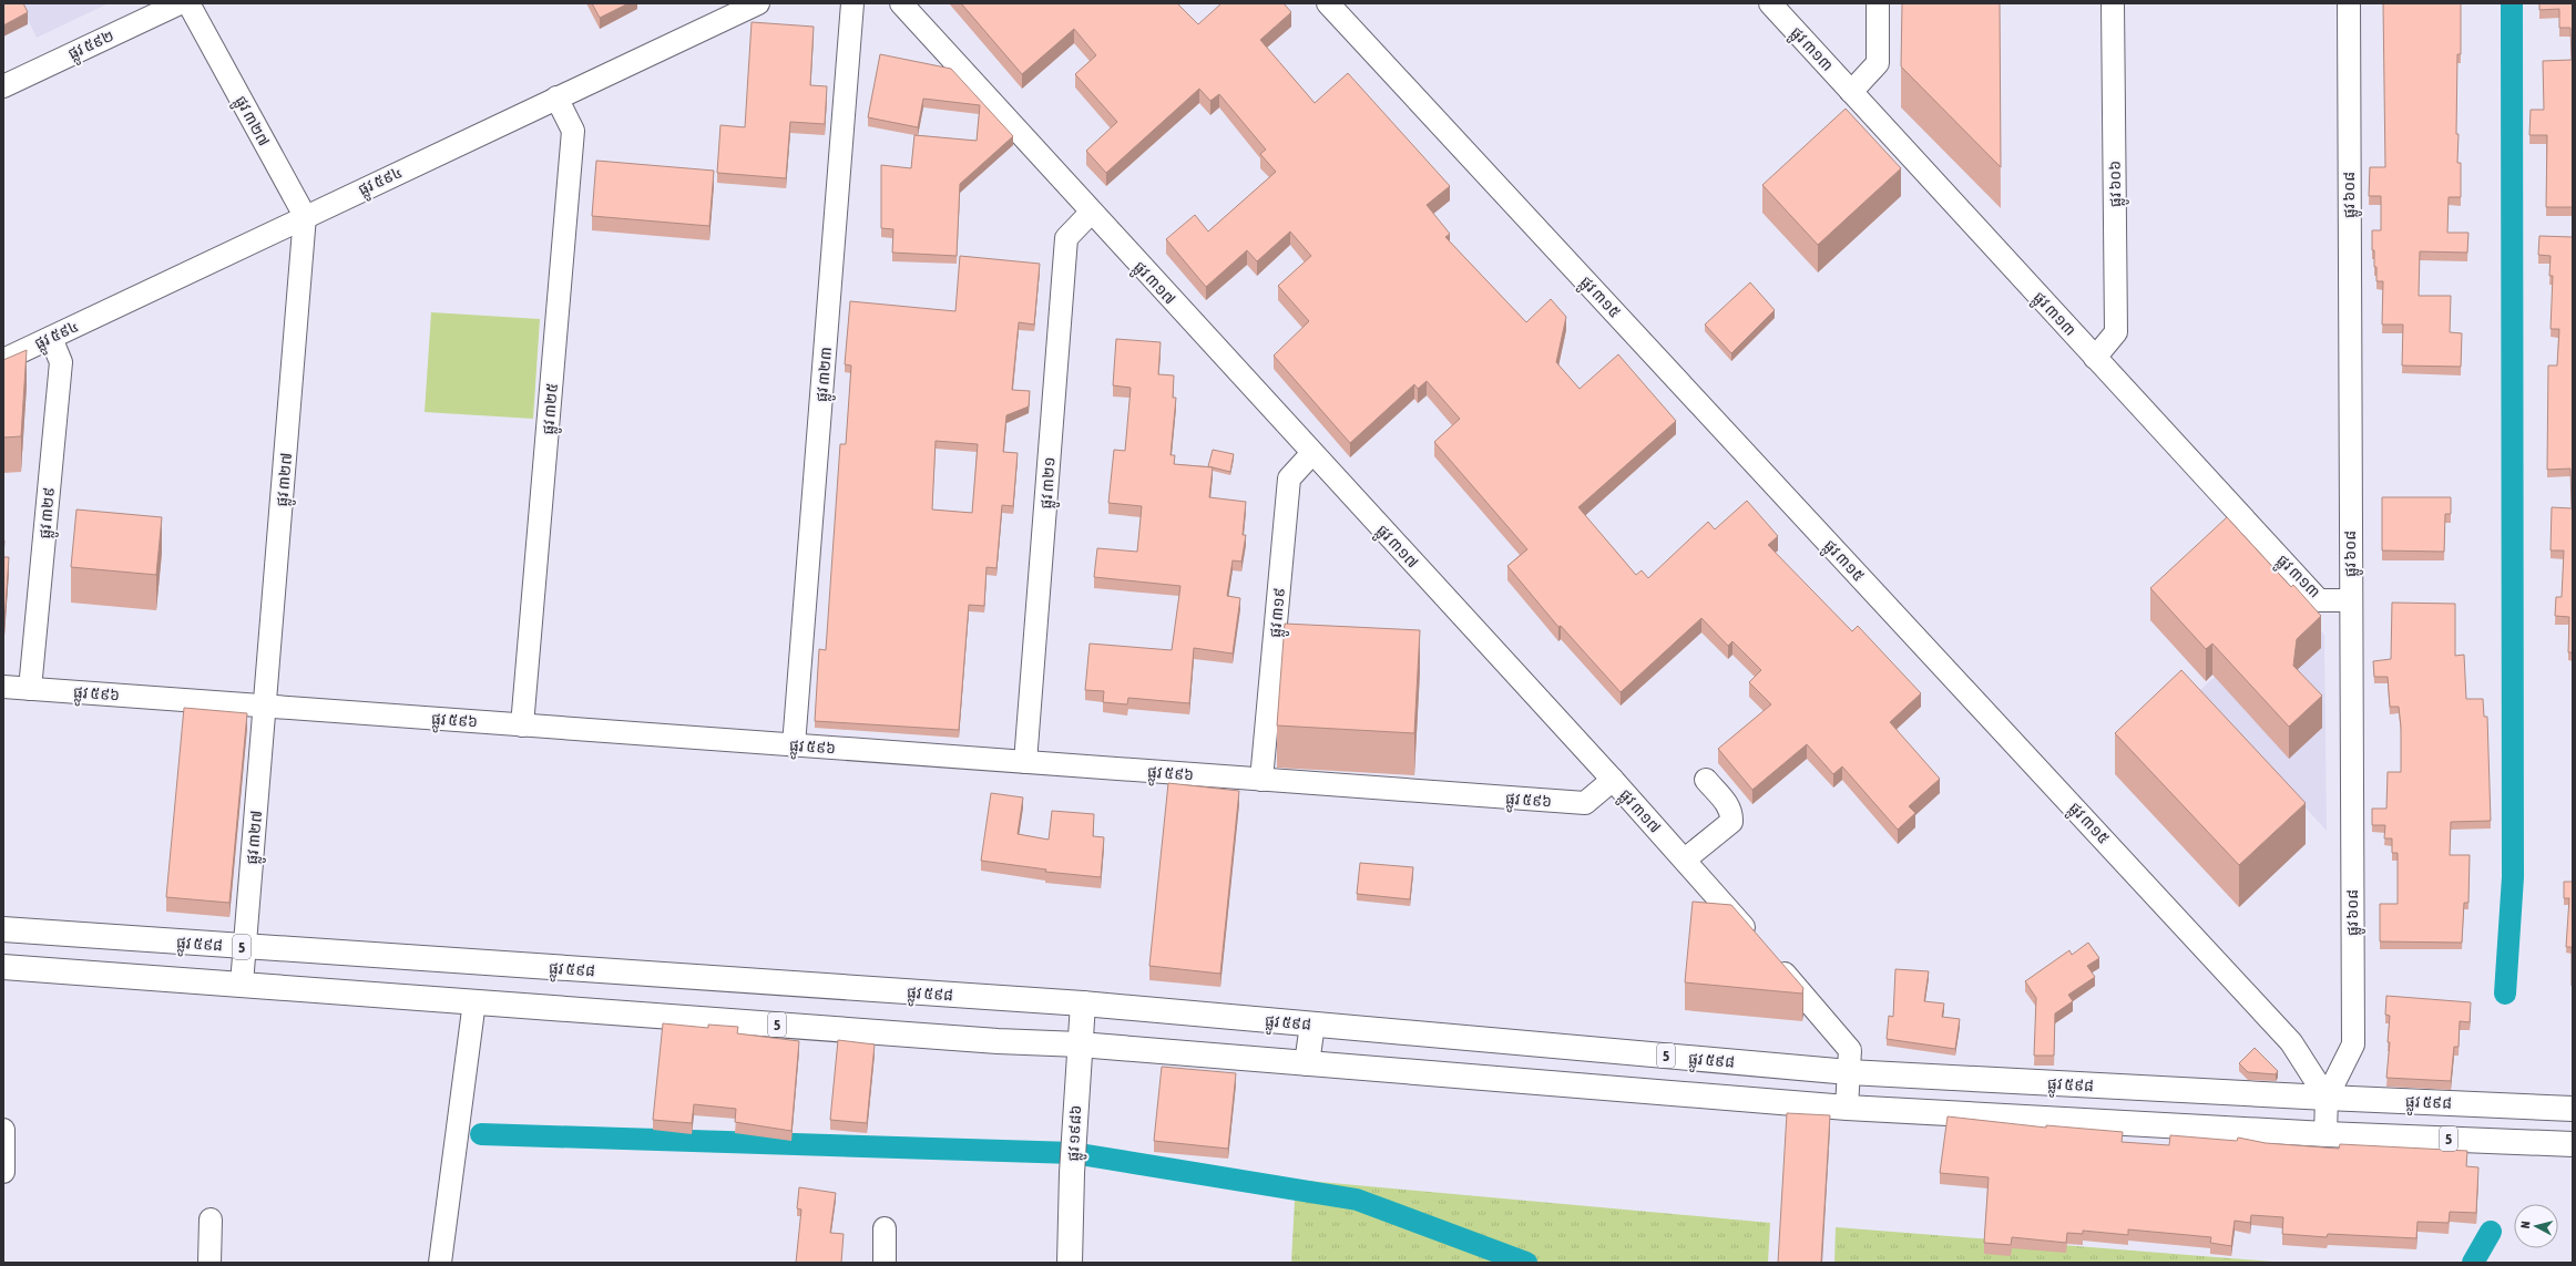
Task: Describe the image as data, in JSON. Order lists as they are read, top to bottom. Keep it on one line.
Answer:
{"streets":{"main road":["ផ្លូវ ៥៩៨","5","ផ្លូវ ១៩៨៦"],"street":["ផ្លូវ ៥៩២","ផ្លូវ ៣១៣","ផ្លូវ ៣២៧","ផ្លូវ ៥៩៤","ផ្លូវ ៦០៦","ផ្លូវ ៦០៨","ផ្លូវ ៣១៧","ផ្លូវ ៣១៥","ផ្លូវ ៣២៣","ផ្លូវ ៣២៥","ផ្លូវ ៣២១","ផ្លូវ ៣២៩","ផ្លូវ ៣១៩","ផ្លូវ ៥៩៦"]},"crossings":[["ផ្លូវ ៣១៣","ផ្លូវ ៦០៦"],["ផ្លូវ ៣១៣","ផ្លូវ ៦០៨"],["ផ្លូវ ៣២៧","ផ្លូវ ៥៩៤"],["ផ្លូវ ៣២៧","ផ្លូវ ៥៩៦"],["ផ្លូវ ៣២៧","ផ្លូវ ៥៩៨"],["ផ្លូវ ៣២៧","5"],["ផ្លូវ ៥៩៤","ផ្លូវ ៣២៥"],["ផ្លូវ ៥៩៤","ផ្លូវ ៣២៩"],["ផ្លូវ ៦០៨","ផ្លូវ ៣១៥"],["ផ្លូវ ៦០៨","ផ្លូវ ៥៩៨"],["ផ្លូវ ៣១៧","ផ្លូវ ៣២១"],["ផ្លូវ ៣១៧","ផ្លូវ ៣១៩"],["ផ្លូវ ៣១៧","ផ្លូវ ៥៩៦"],["ផ្លូវ ៣១៧","ផ្លូវ ៥៩៨"],["ផ្លូវ ៣១៧","5"],["ផ្លូវ ៣១៥","ផ្លូវ ៥៩៨"],["ផ្លូវ ៣២៣","ផ្លូវ ៥៩៦"],["ផ្លូវ ៣២៥","ផ្លូវ ៥៩៦"],["ផ្លូវ ៣២១","ផ្លូវ ៥៩៦"],["ផ្លូវ ៣២៩","ផ្លូវ ៥៩៦"],["ផ្លូវ ៣១៩","ផ្លូវ ៥៩៦"],["ផ្លូវ ៥៩៨","ផ្លូវ ១៩៨៦"],["5","ផ្លូវ ១៩៨៦"]],"north":"left"}
